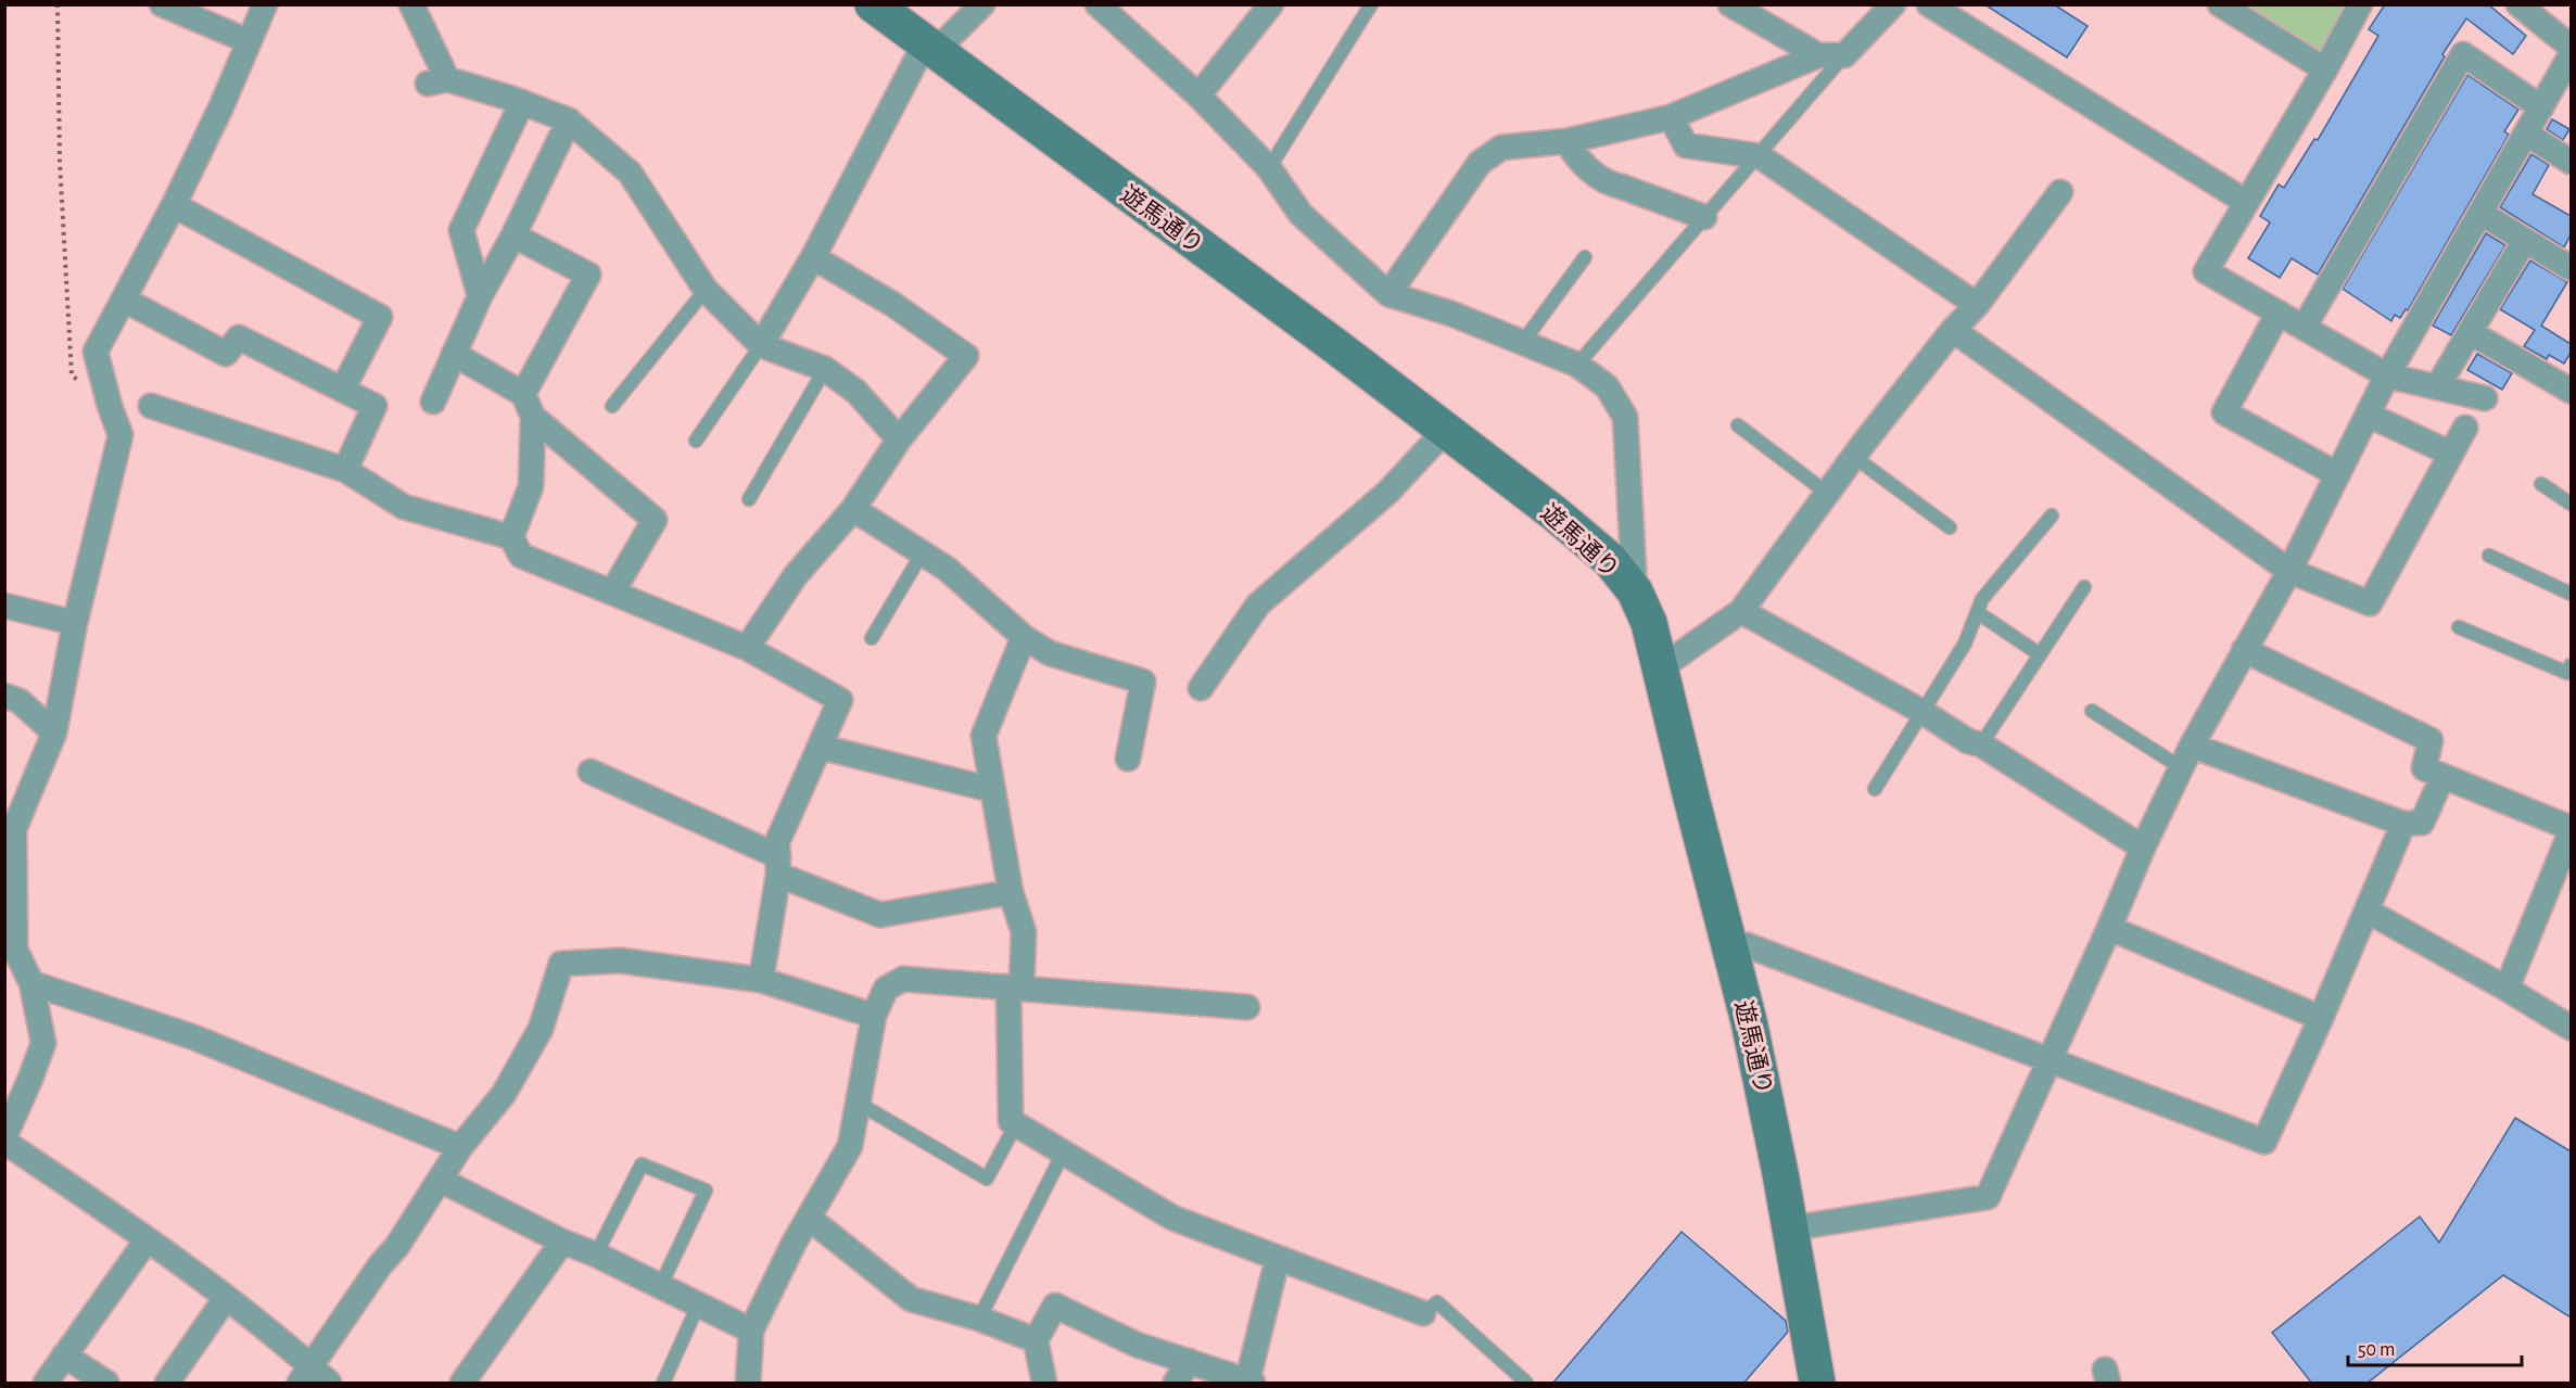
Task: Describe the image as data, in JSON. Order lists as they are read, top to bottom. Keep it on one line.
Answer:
{"streets":{"street":["遊馬通り"]},"scale_bar":"50 m"}
